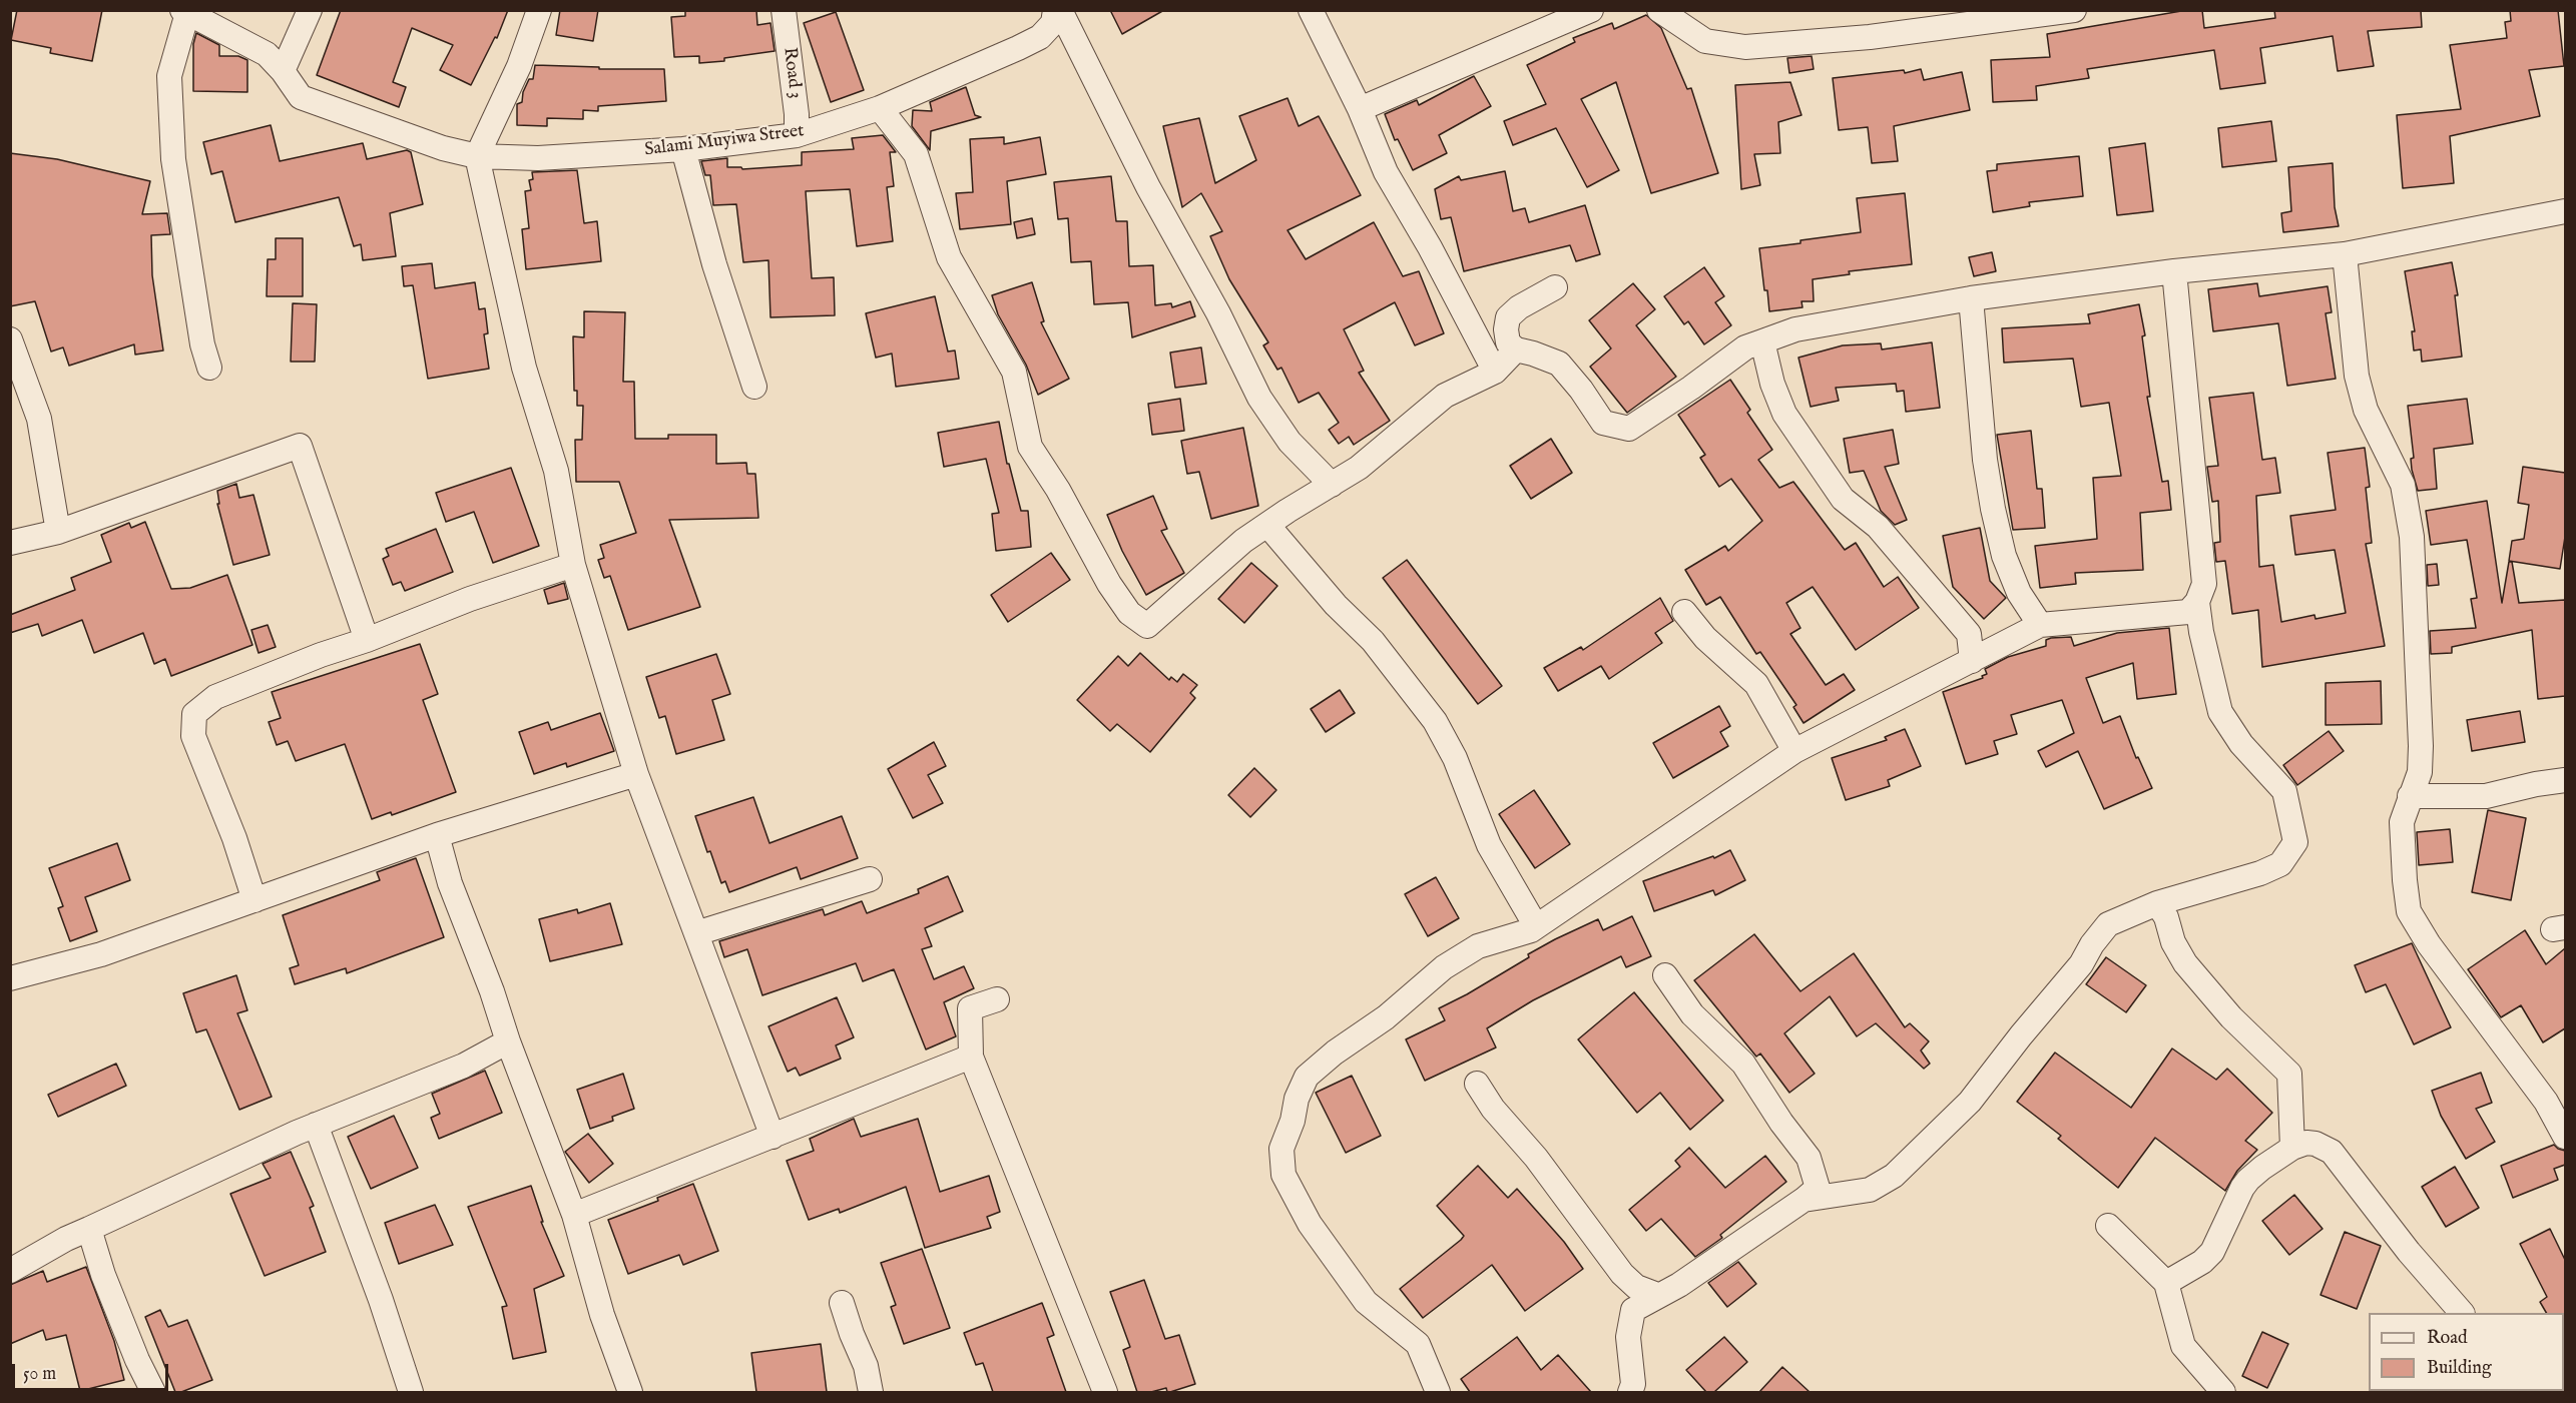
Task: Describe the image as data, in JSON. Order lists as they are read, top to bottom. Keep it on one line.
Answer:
{"streets":{"street":["Road 3","Salami Muyiwa Street"]},"crossings":[["Road 3","Salami Muyiwa Street"]],"legend":["Road","Building"],"scale_bar":"50 m"}
